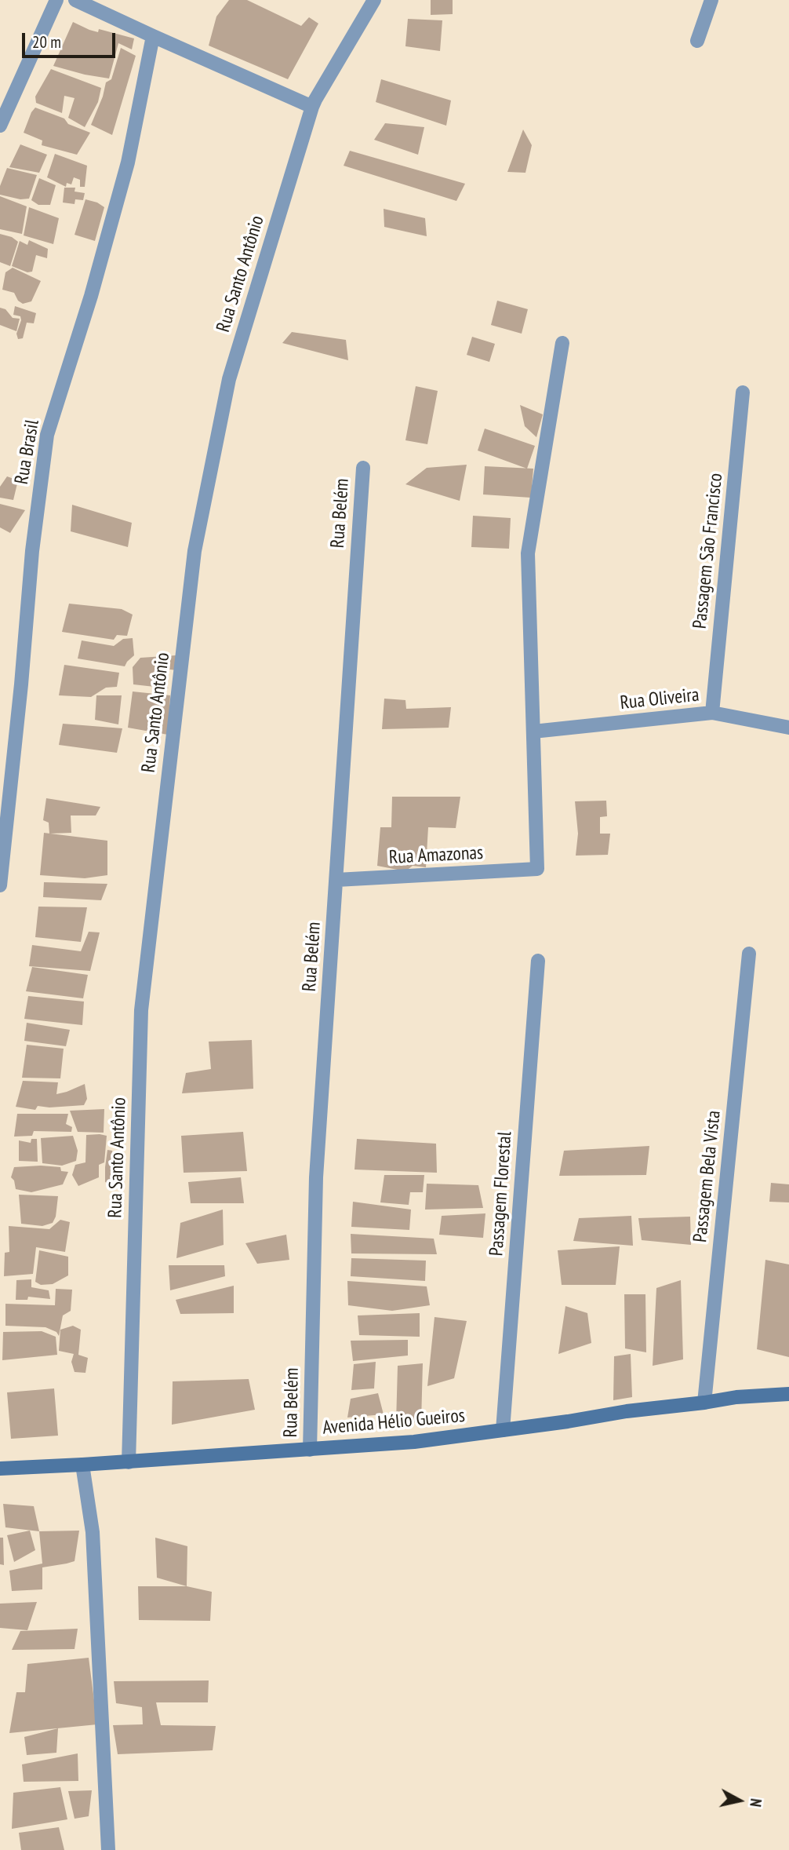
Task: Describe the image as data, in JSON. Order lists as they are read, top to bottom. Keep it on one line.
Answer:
{"streets":{"main road":["Avenida Hélio Gueiros"],"street":["Rua Santo Antônio","Rua Brasil","Rua Belém","Passagem São Francisco","Rua Oliveira","Rua Amazonas","Passagem Bela Vista","Passagem Florestal"]},"crossings":[["Rua Santo Antônio","Avenida Hélio Gueiros"],["Rua Belém","Rua Amazonas"],["Rua Belém","Avenida Hélio Gueiros"],["Passagem São Francisco","Rua Oliveira"],["Rua Oliveira","Rua Amazonas"],["Passagem Bela Vista","Avenida Hélio Gueiros"],["Passagem Florestal","Avenida Hélio Gueiros"]],"scale_bar":"20 m","north":"right"}
